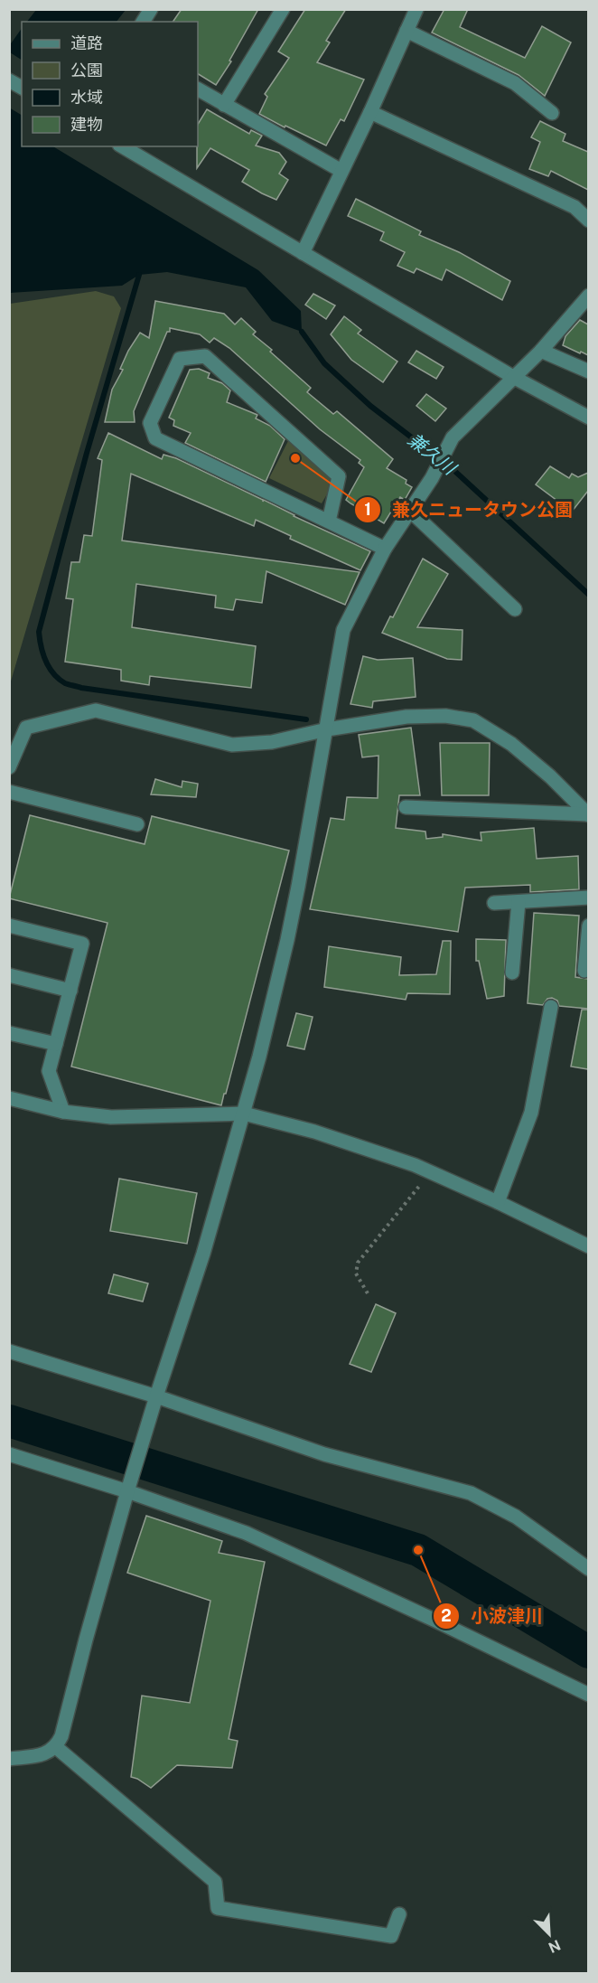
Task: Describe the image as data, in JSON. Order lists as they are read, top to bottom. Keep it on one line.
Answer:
{"water":["兼久川"],"places":["兼久ニュータウン公園","小波津川"],"legend":["道路","公園","水域","建物"],"north":"bottom right"}
